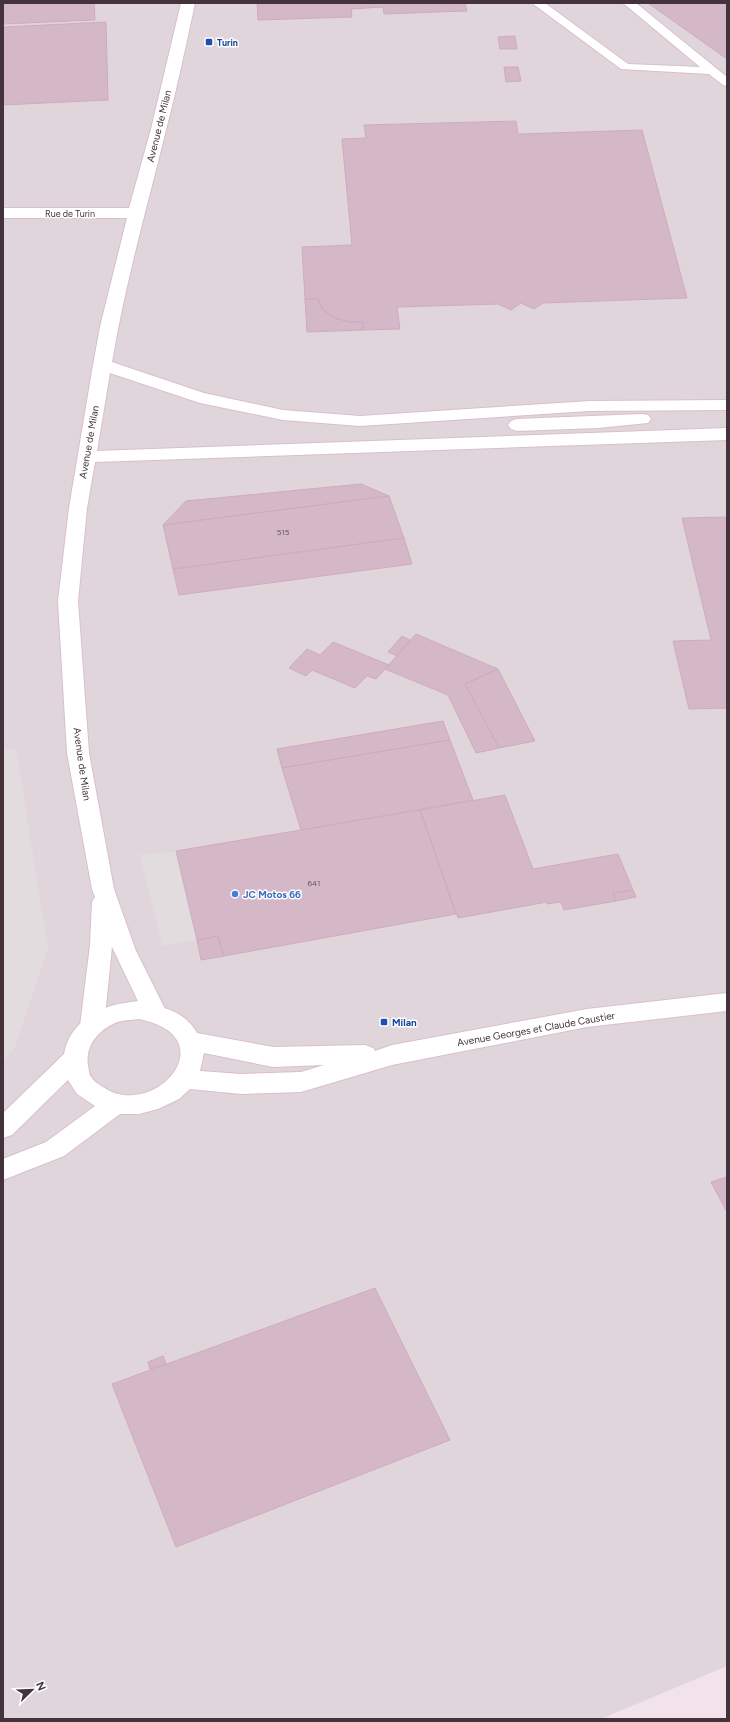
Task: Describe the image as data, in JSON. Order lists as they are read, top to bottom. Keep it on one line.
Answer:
{"streets":{"street":["Avenue de Milan","Rue de Turin","Avenue Georges et Claude Caustier"]},"crossings":[["Avenue de Milan","Rue de Turin"],["Avenue de Milan","Avenue Georges et Claude Caustier"]],"places":{"transit":["Turin","Milan"],"other":["JC Motos 66"]},"house_numbers":["515","641"],"north":"top right"}
